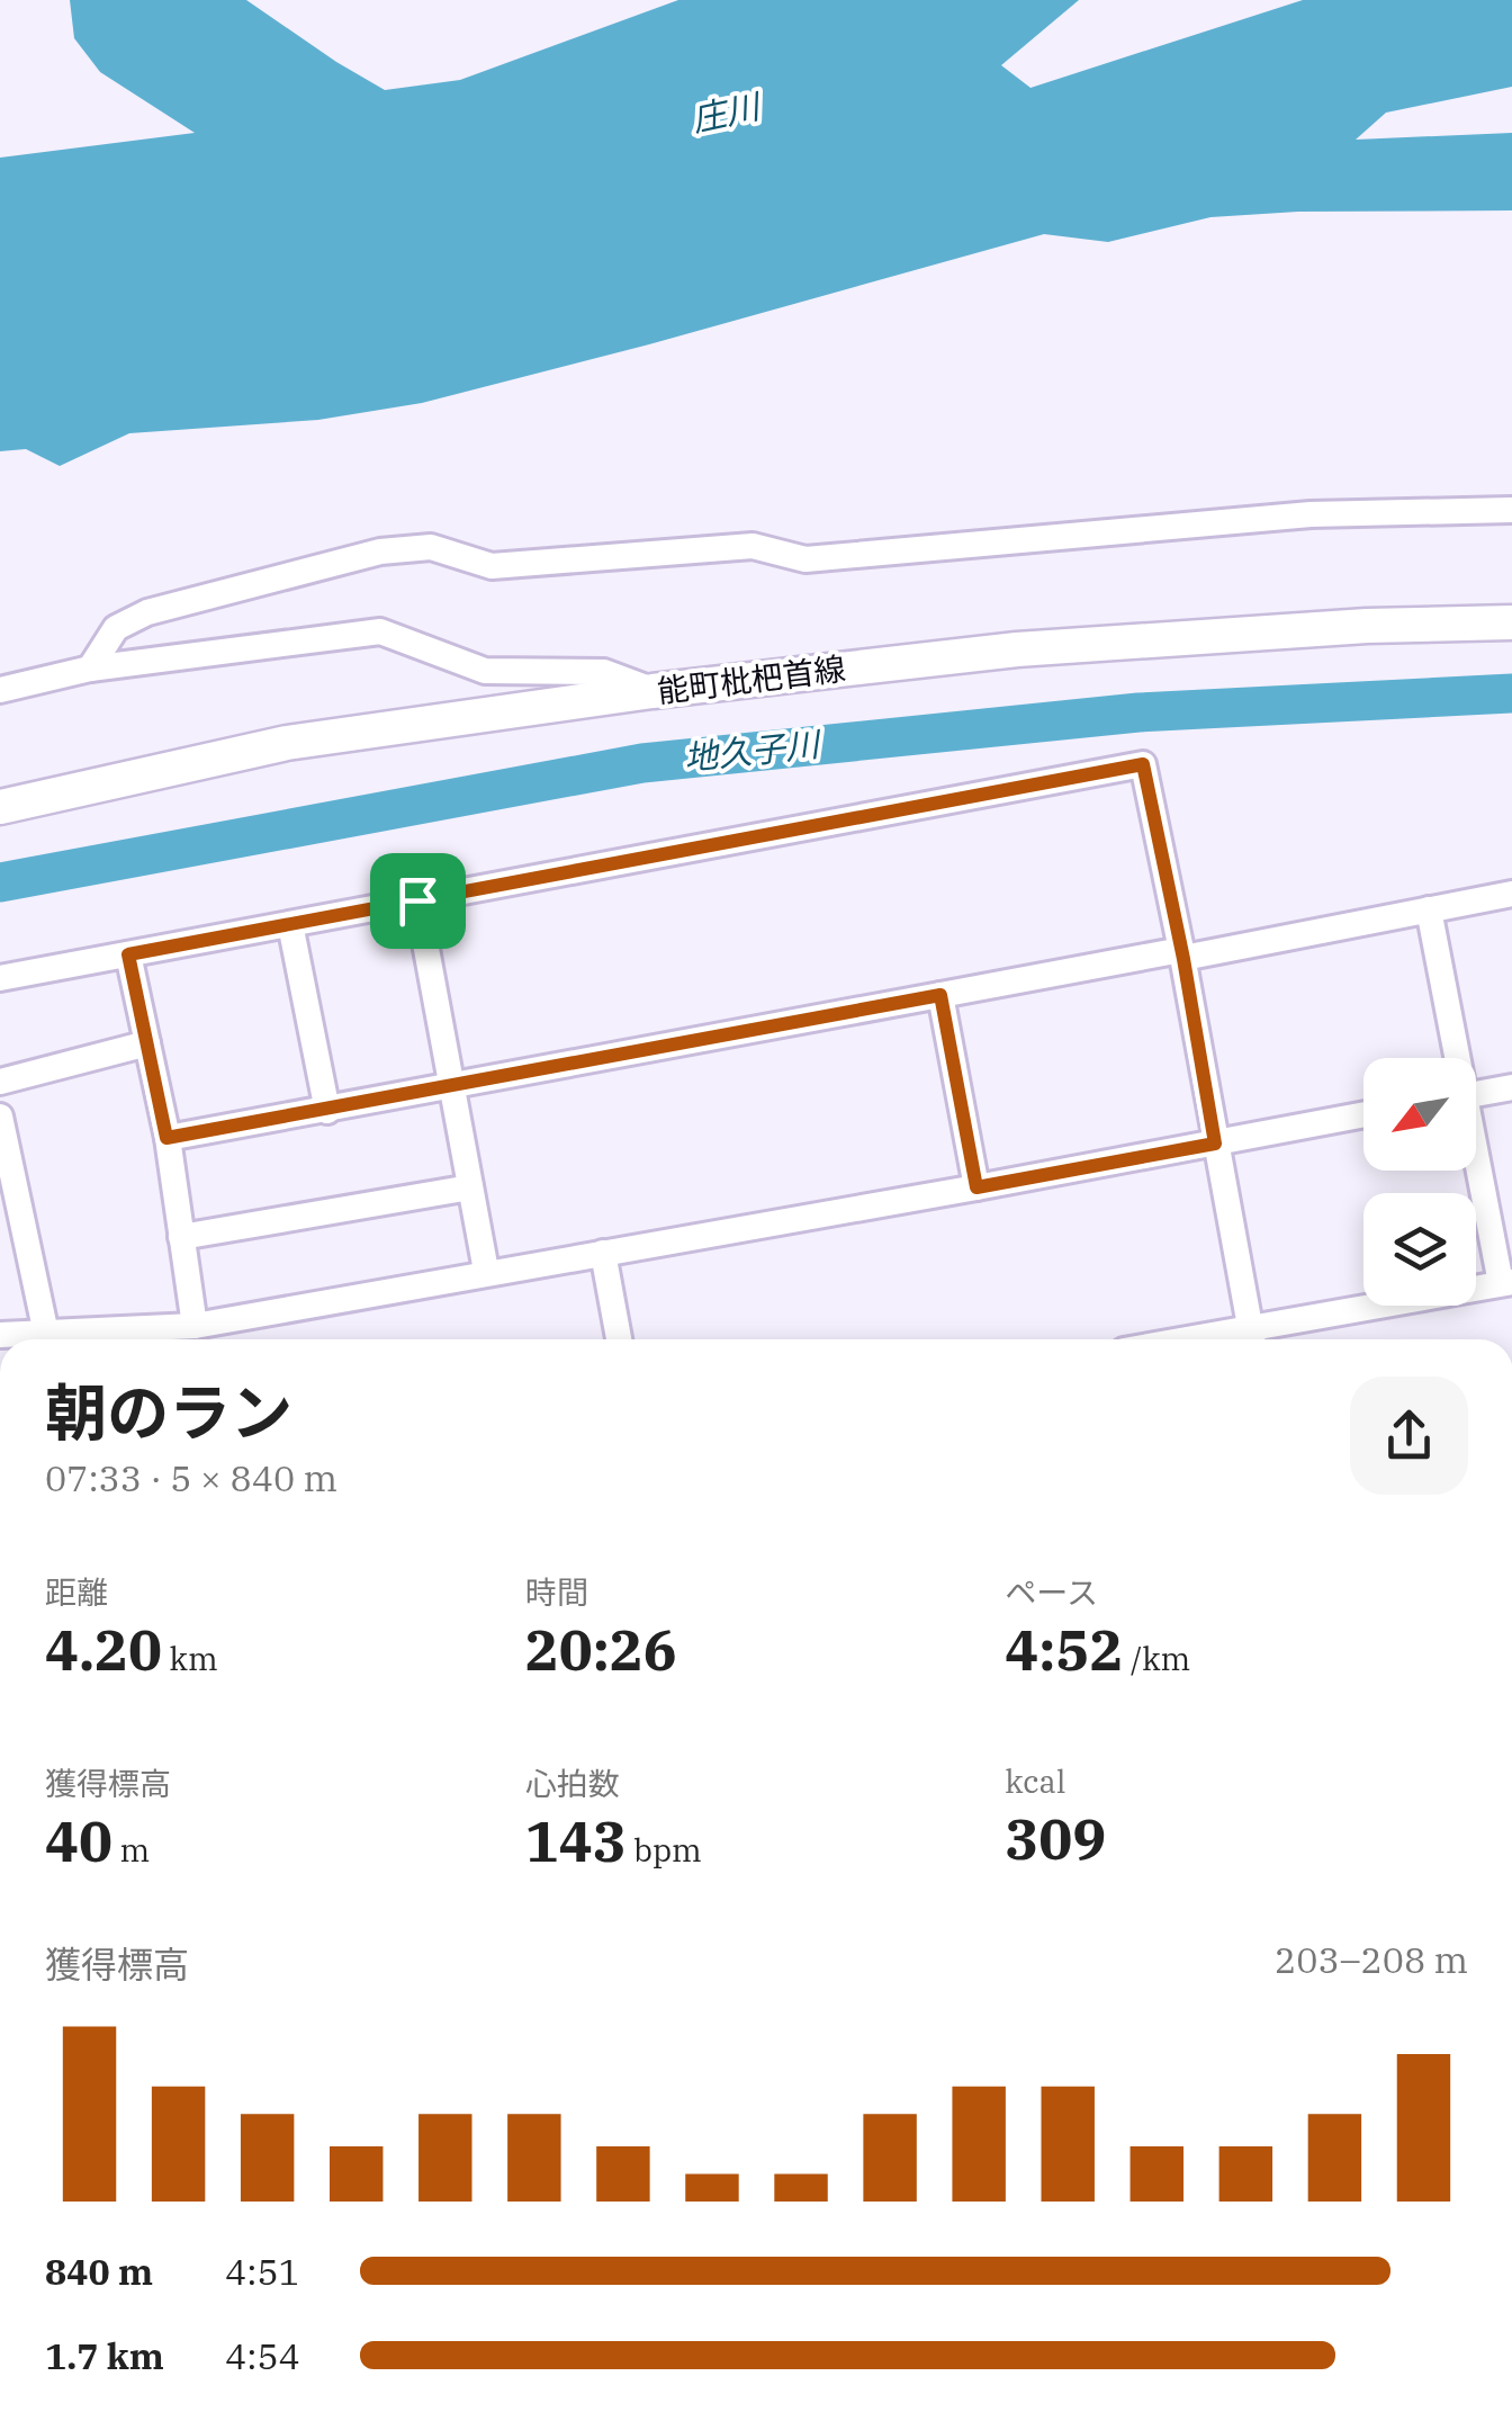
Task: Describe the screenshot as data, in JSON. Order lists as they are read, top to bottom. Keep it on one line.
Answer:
{"streets":{"main road":["能町枇杷首線"]},"water":["庄川","地久子川"],"north":"bottom left","page":{"heading":["朝のラン","07:33 · 5 × 840 m"],"stats":[["距離","4.20 km"],["時間","20:26"],["ペース","4:52 /km"],["獲得標高","40 m"],["心拍数","143 bpm"],["kcal","309"]],"chart":["獲得標高","203–208 m"],"list":[{"name":"840 m","note":"4:51"},{"name":"1.7 km","note":"4:54"}]}}
